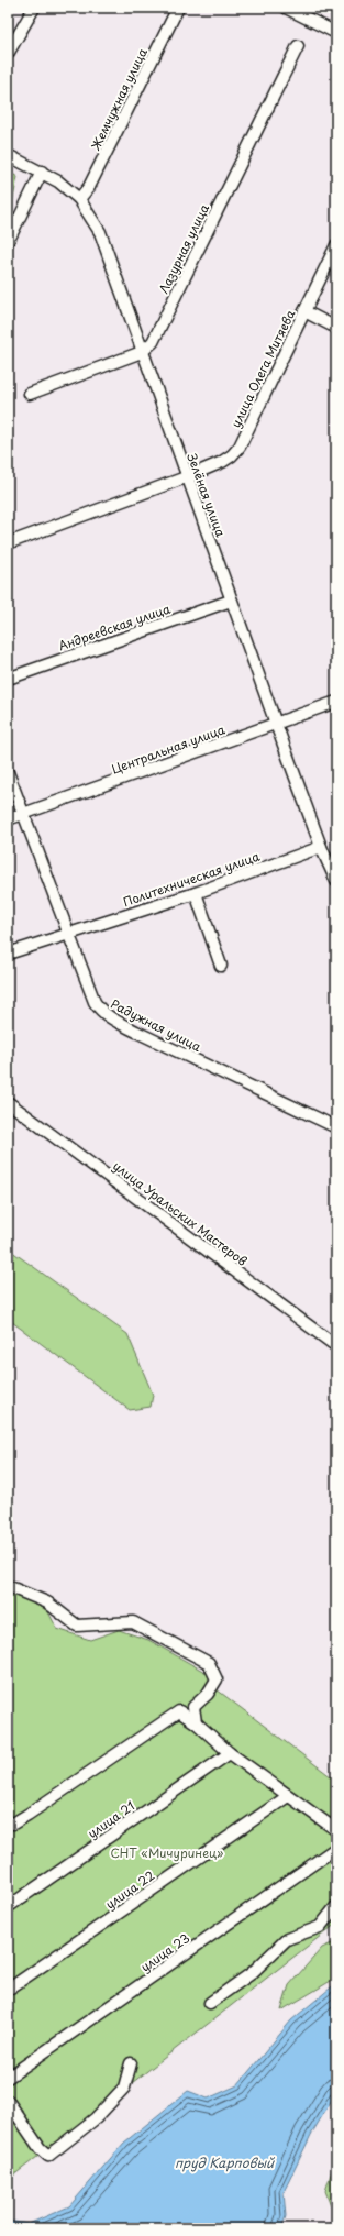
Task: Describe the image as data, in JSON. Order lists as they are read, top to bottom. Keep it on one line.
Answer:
{"streets":{"street":["Жемчужная улица","Лазурная улица","улица Олега Митяева","Зелёная улица","Андреевская улица","Центральная улица","Политехническая улица","Радужная улица","улица Уральских Мастеров","улица 21","улица 22","улица 23"]},"crossings":[["Жемчужная улица","Зелёная улица"],["Лазурная улица","Зелёная улица"],["улица Олега Митяева","Зелёная улица"],["Зелёная улица","Андреевская улица"],["Зелёная улица","Центральная улица"],["Зелёная улица","Политехническая улица"],["Центральная улица","Радужная улица"],["Политехническая улица","Радужная улица"]],"water":["пруд Карповый"],"parks":["СНТ «Мичуринец»"]}
